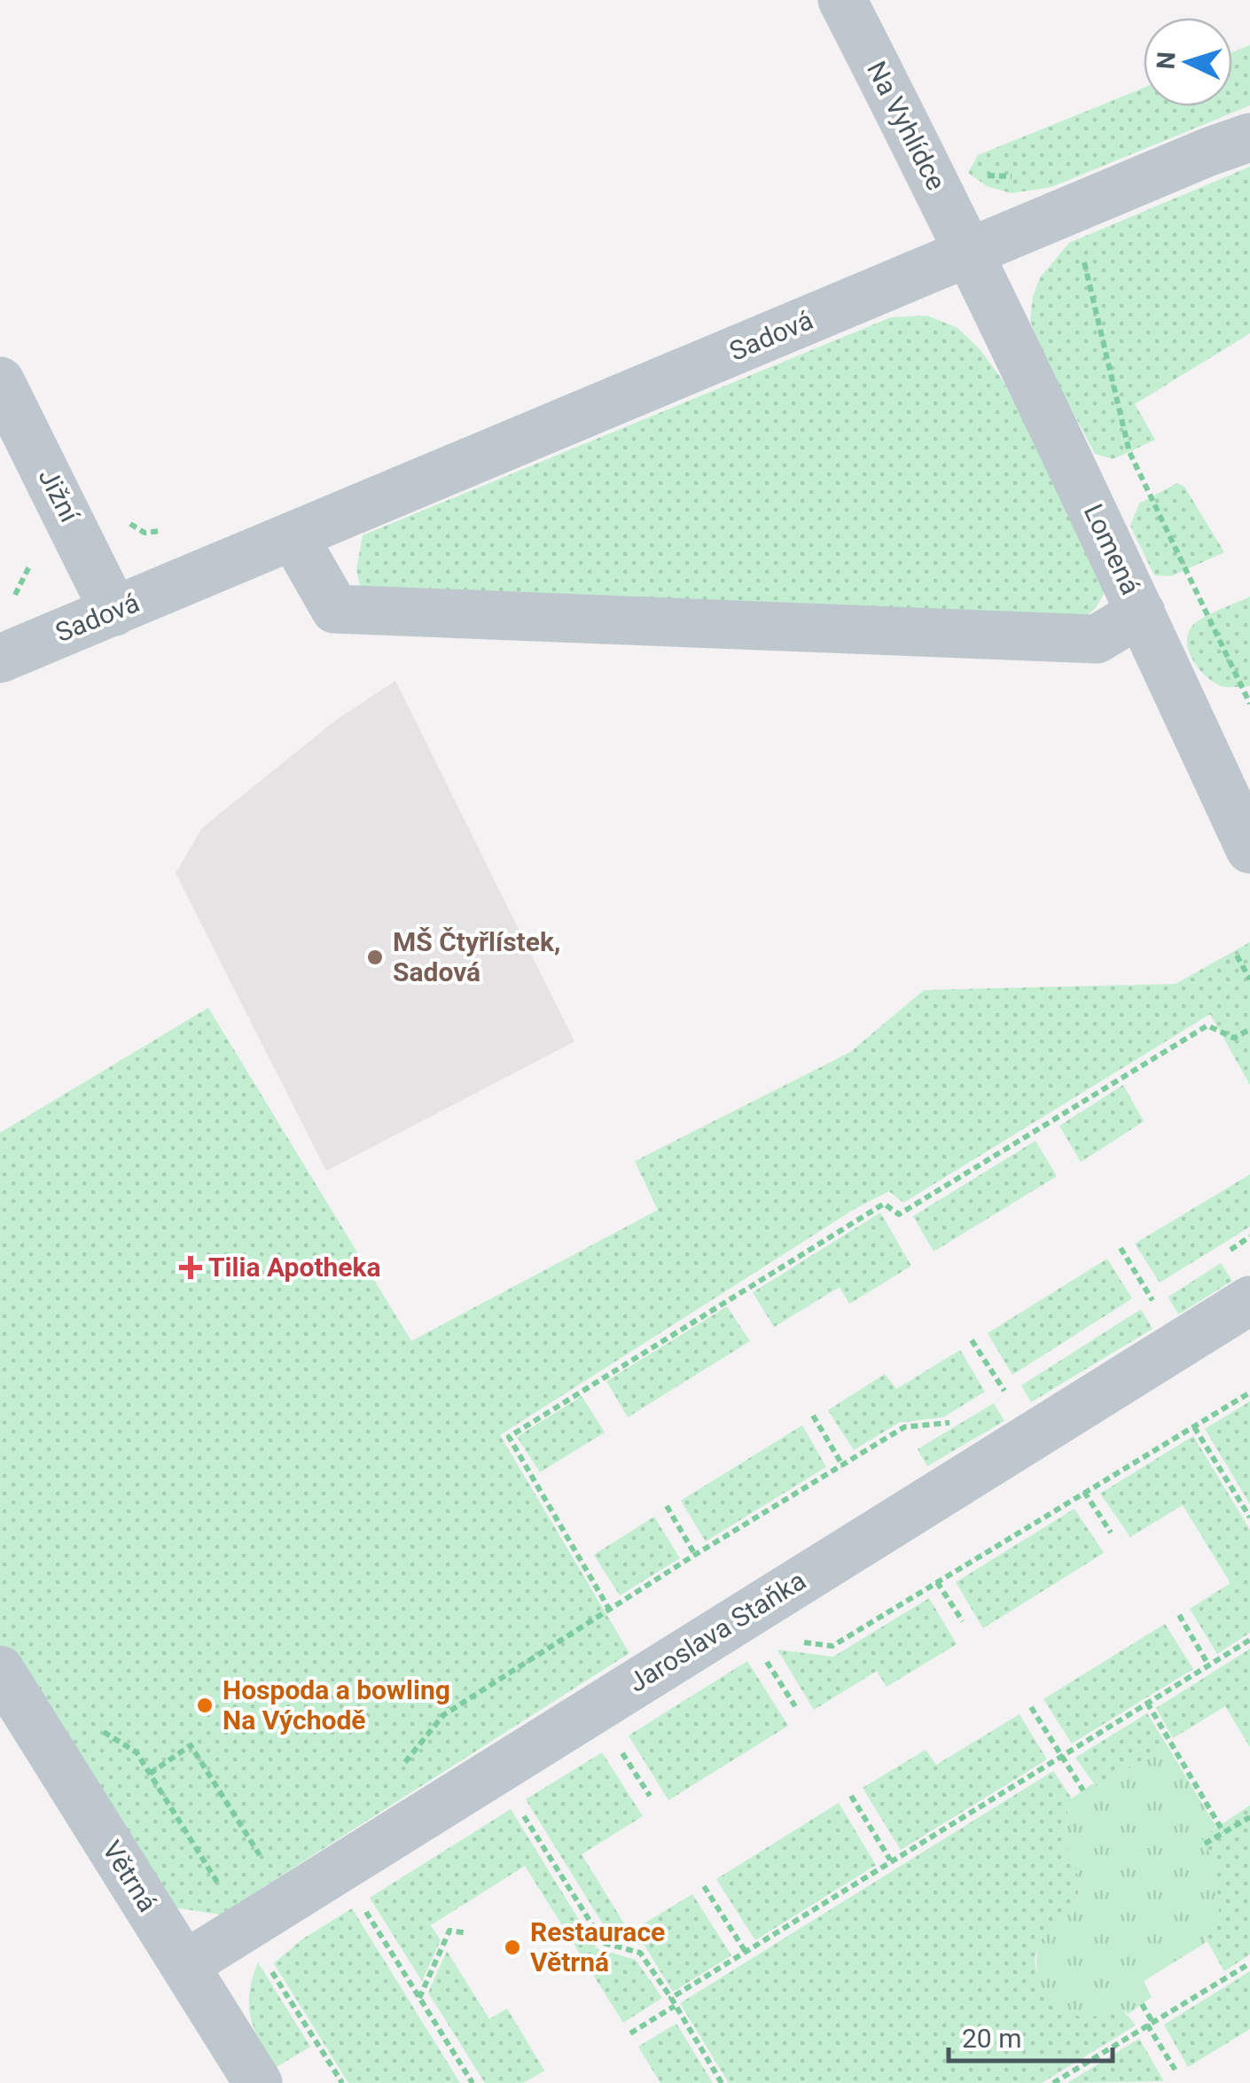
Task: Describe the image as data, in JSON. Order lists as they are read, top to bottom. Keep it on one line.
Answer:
{"streets":{"street":["Na Vyhlídce","Sadová","Jižní","Lomená","Jaroslava Staňka","Větrná"]},"crossings":[["Na Vyhlídce","Sadová"],["Na Vyhlídce","Lomená"],["Sadová","Jižní"],["Sadová","Lomená"],["Jaroslava Staňka","Větrná"]],"places":{"other":["MŠ Čtyřlístek, Sadová","Hospoda a bowling Na Východě","Restaurace Větrná"],"health":["Tilia Apotheka"]},"scale_bar":"20 m","north":"left"}
